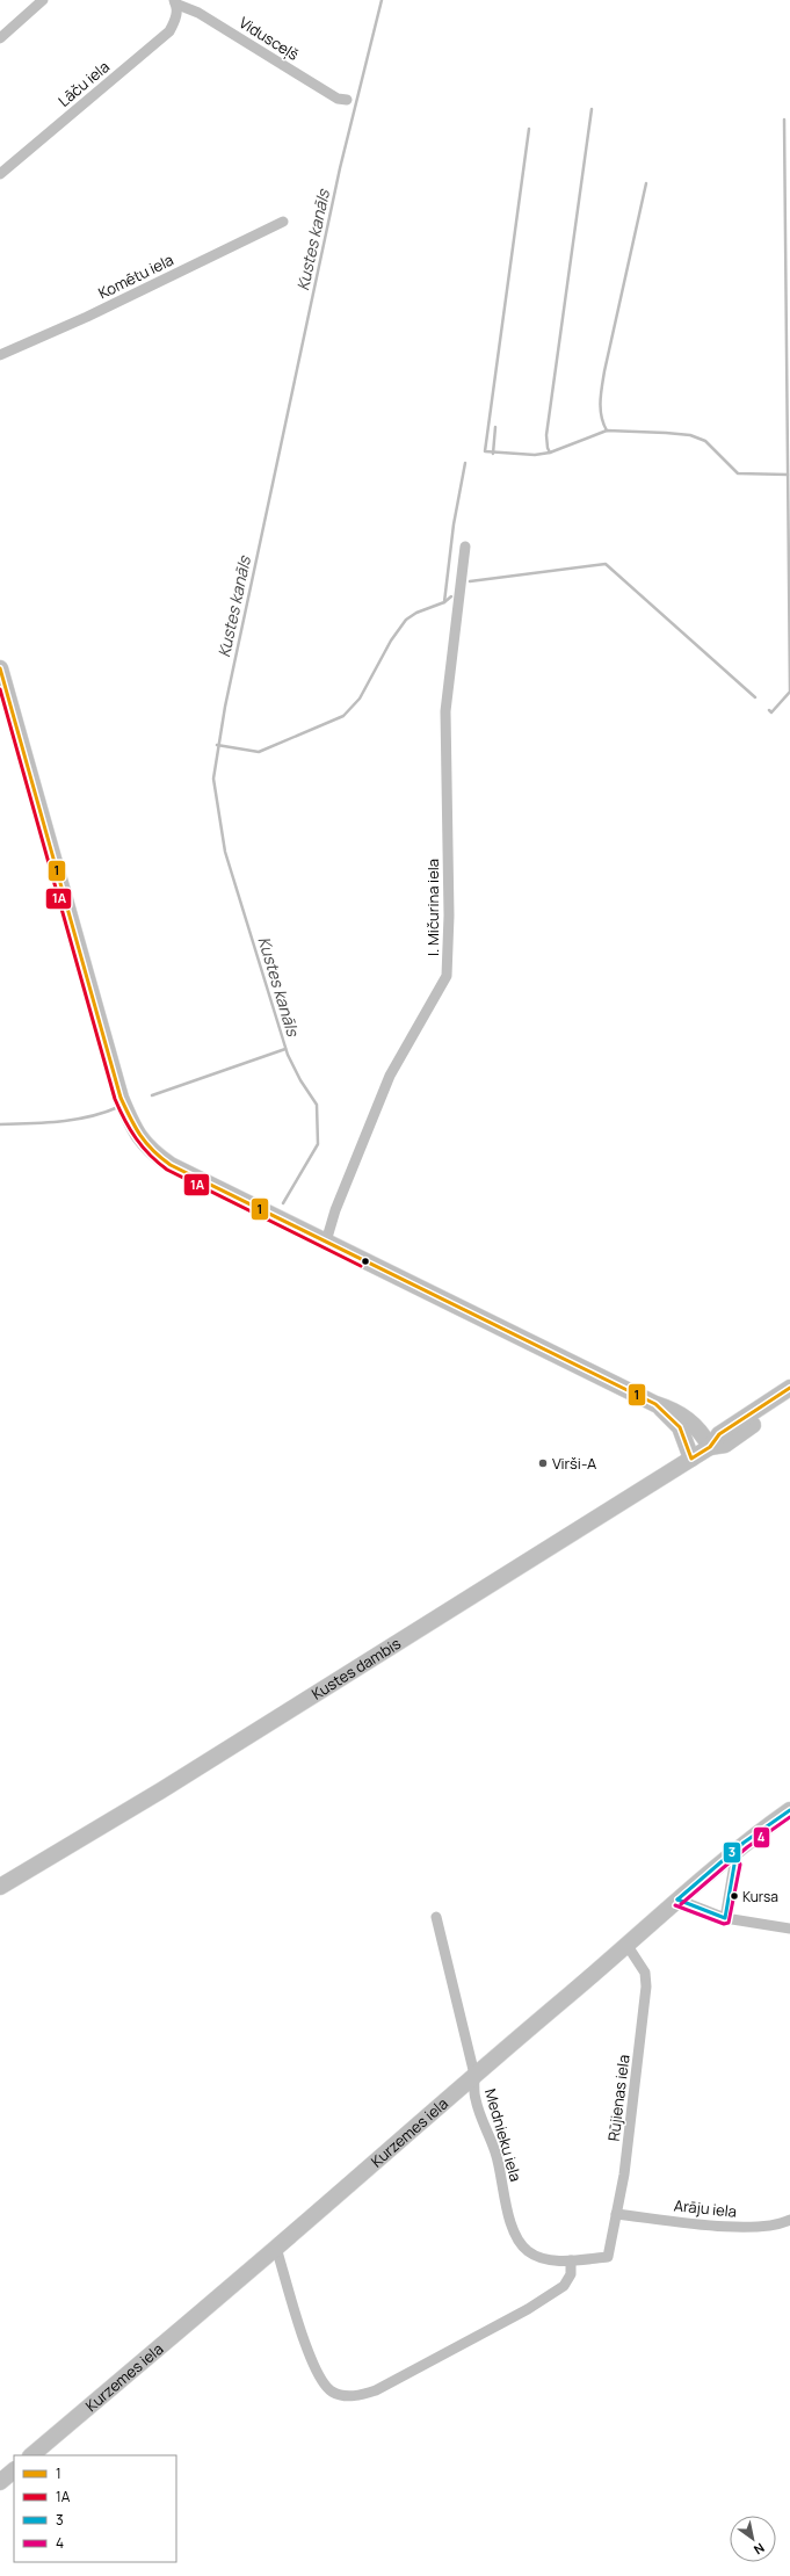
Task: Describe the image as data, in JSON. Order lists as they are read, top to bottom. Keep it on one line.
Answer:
{"streets":{"main road":["Kustes dambis","Kurzemes iela"],"street":["Vidusceļš","Lāču iela","Komētu iela","I. Mičurina iela","Rūjienas iela","Mednieku iela","Arāju iela"]},"crossings":[["Vidusceļš","Lāču iela"],["Rūjienas iela","Kurzemes iela"],["Rūjienas iela","Mednieku iela"],["Rūjienas iela","Arāju iela"],["Kurzemes iela","Mednieku iela"]],"water":["Kustes kanāls"],"places":["Virši-A","Kursa"],"lines":["transit line 1","transit line 1A","transit line 3","transit line 4"],"legend":["1","1A","3","4"],"north":"bottom right"}
